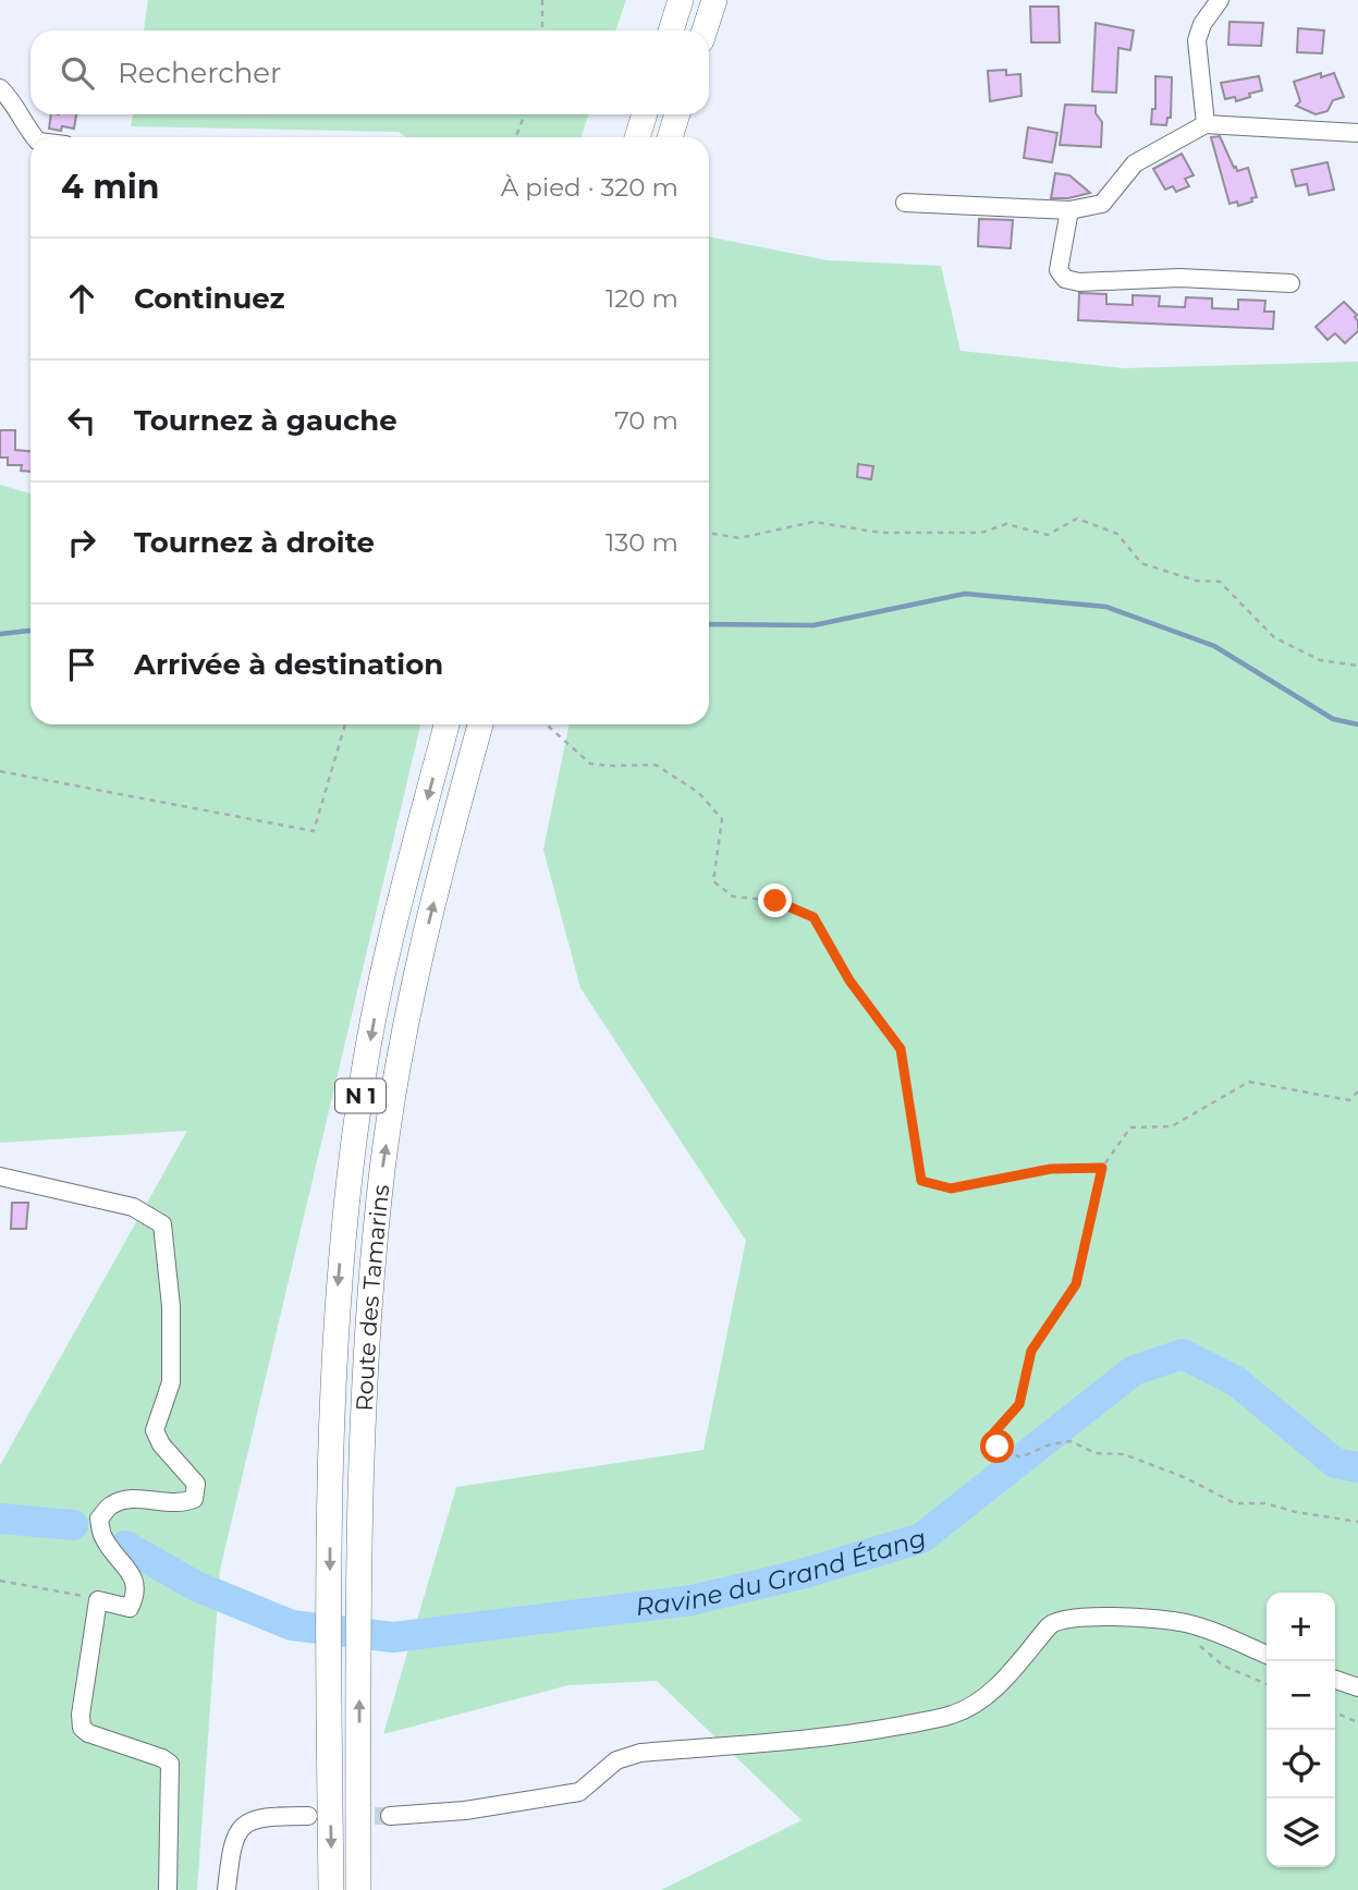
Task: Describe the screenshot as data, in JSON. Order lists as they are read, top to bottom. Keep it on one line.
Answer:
{"streets":{"highway":["N 1","Route des Tamarins"]},"water":["Ravine du Grand Étang"],"page":{"search":"Rechercher","heading":["4 min","À pied · 320 m"],"list":[["Continuez","120 m"],["Tournez à gauche","70 m"],["Tournez à droite","130 m"],"Arrivée à destination"],"map_buttons":["+","−"]}}
